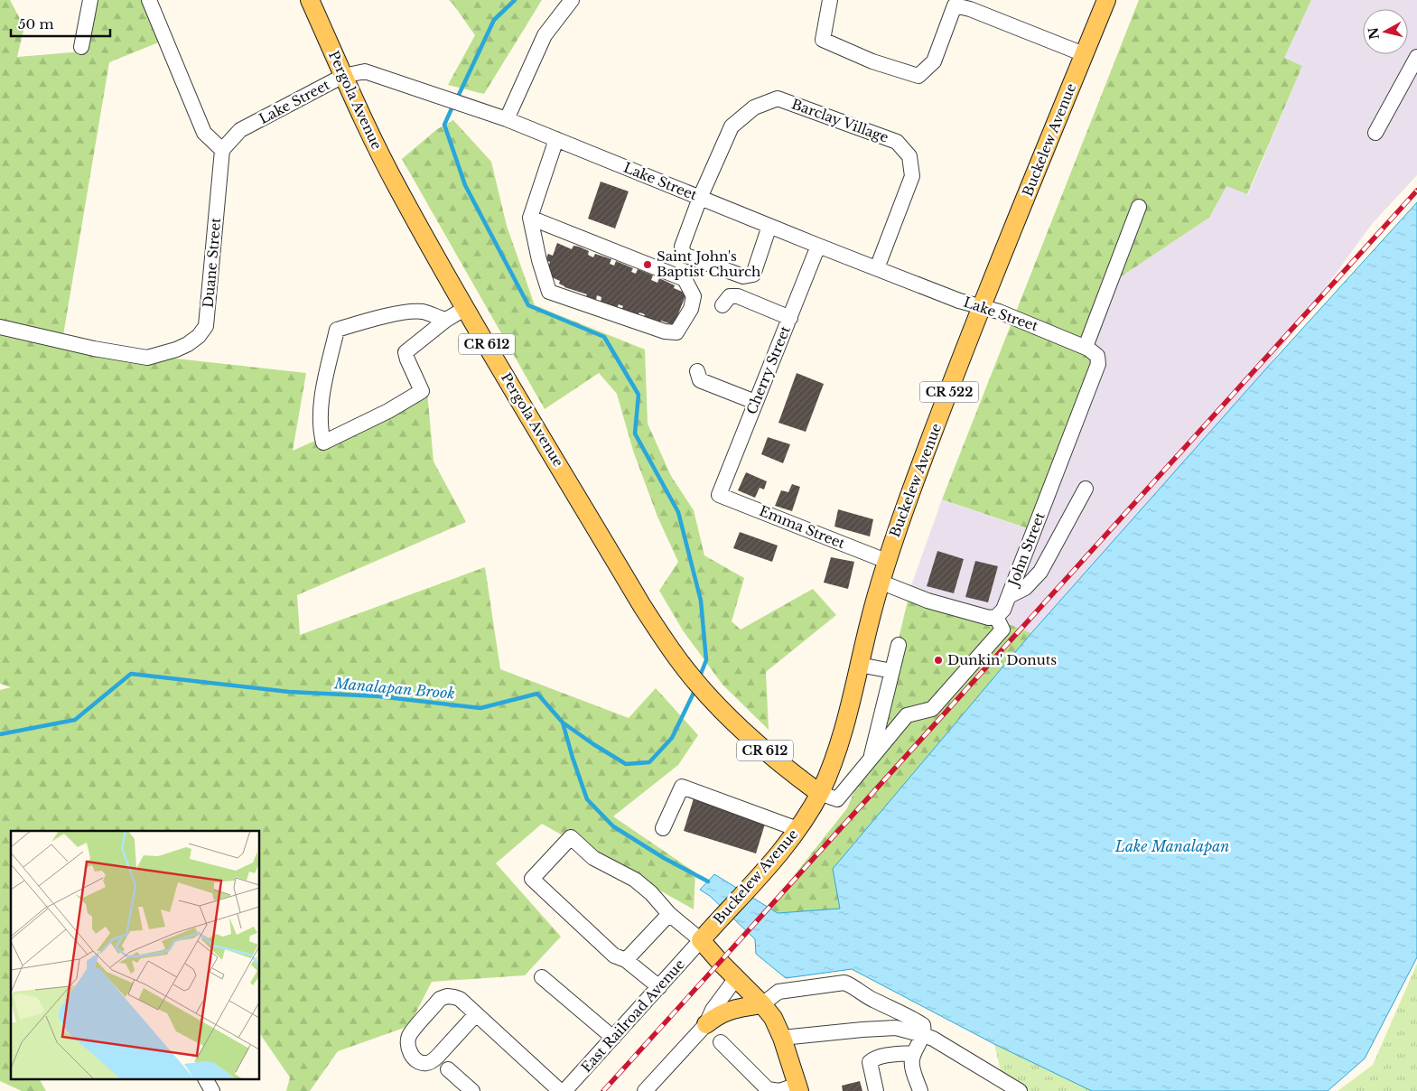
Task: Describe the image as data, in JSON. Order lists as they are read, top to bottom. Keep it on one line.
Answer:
{"streets":{"main road":["Pergola Avenue","Buckelew Avenue","CR 612","CR 522"],"street":["Lake Street","Barclay Village","Duane Street","Cherry Street","Emma Street","John Street","East Railroad Avenue"]},"crossings":[["Pergola Avenue","Lake Street"],["Pergola Avenue","Buckelew Avenue"],["Lake Street","Barclay Village"],["Lake Street","Buckelew Avenue"],["Lake Street","Duane Street"],["Lake Street","Cherry Street"],["Lake Street","John Street"],["Buckelew Avenue","Emma Street"],["Buckelew Avenue","East Railroad Avenue"],["Cherry Street","Emma Street"]],"water":["Manalapan Brook","Lake Manalapan"],"places":["Saint John's Baptist Church","Dunkin' Donuts"],"scale_bar":"50 m","north":"left"}
